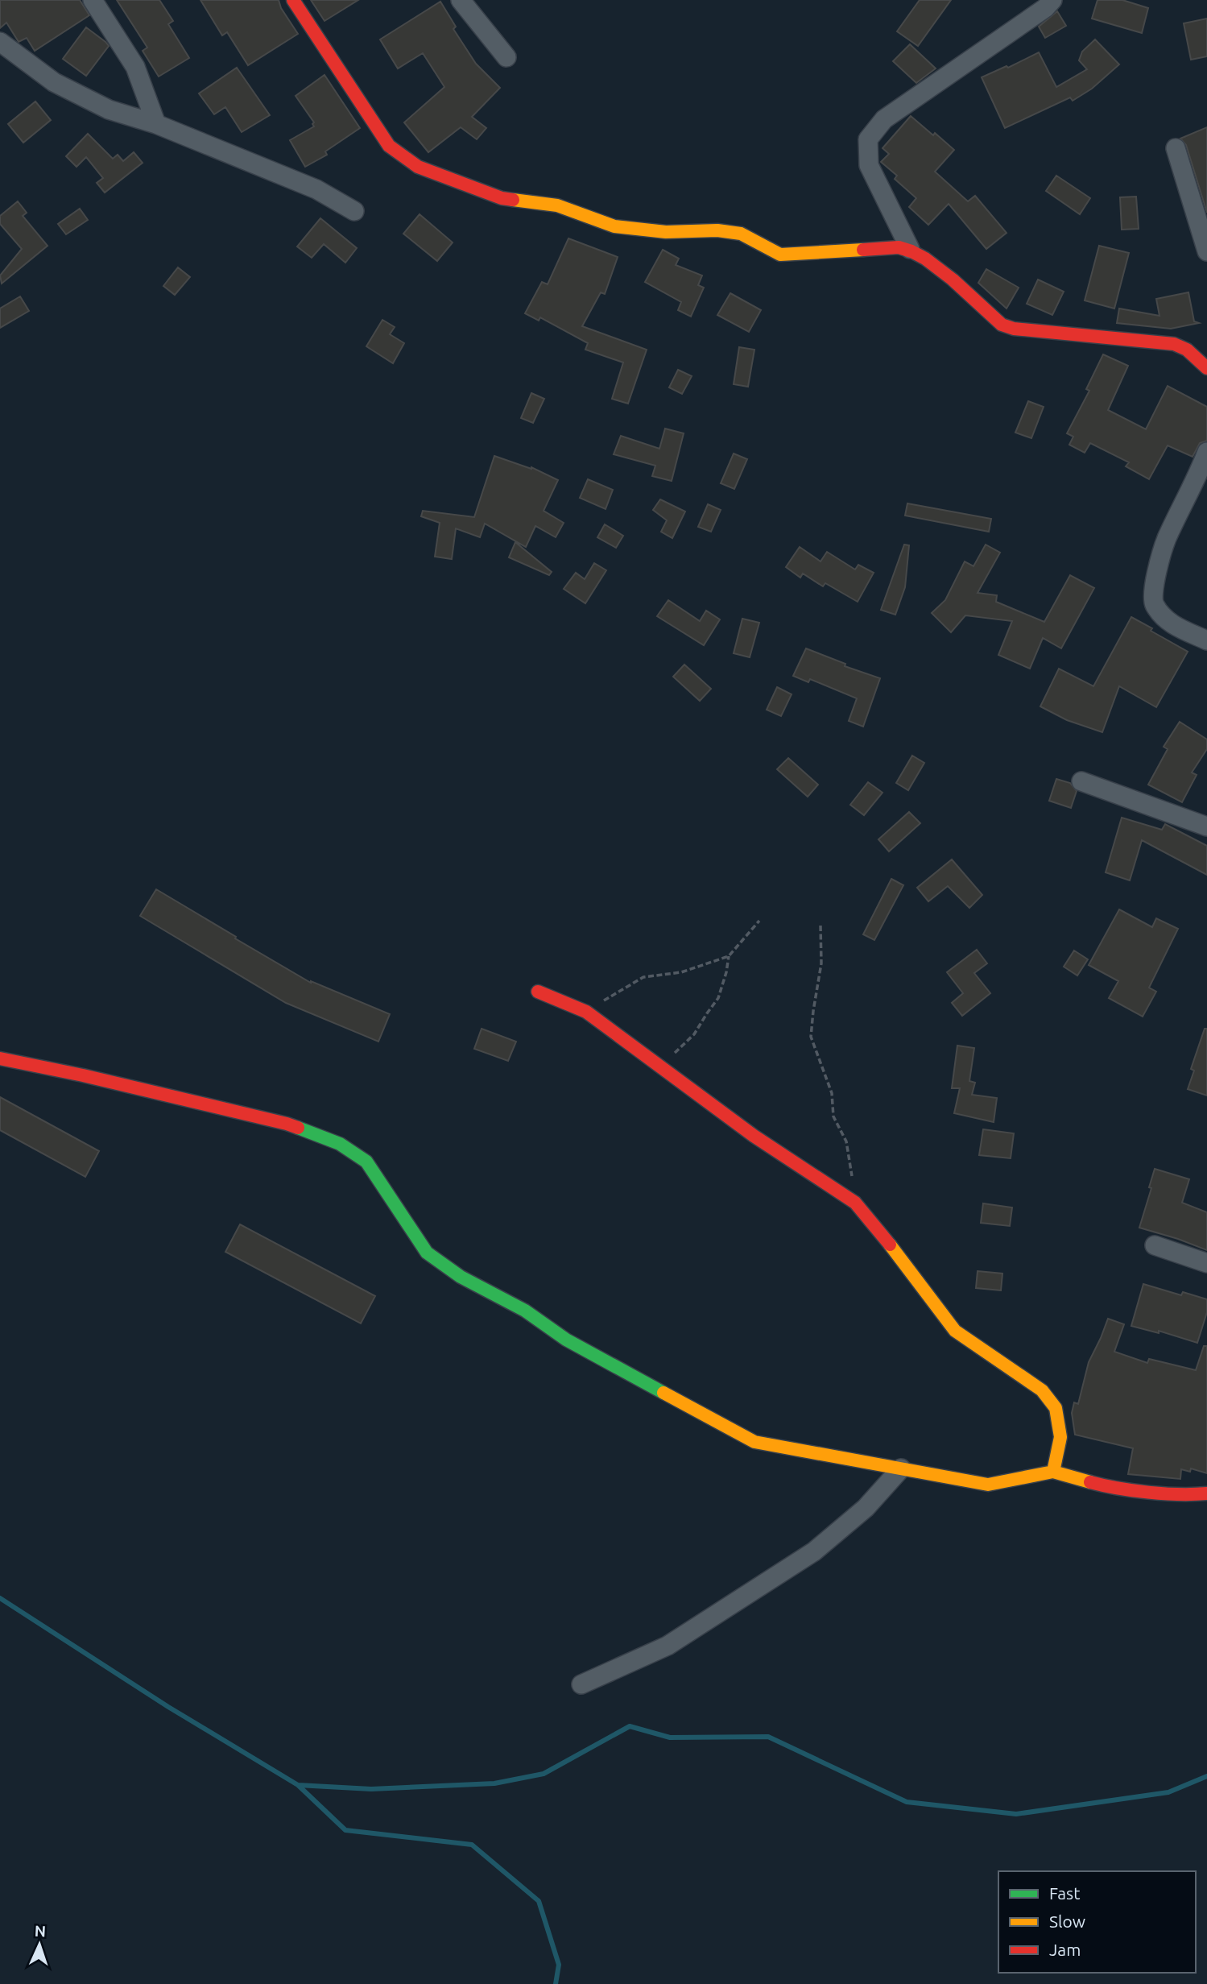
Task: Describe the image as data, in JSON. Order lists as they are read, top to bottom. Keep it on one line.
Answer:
{"legend":["Fast","Slow","Jam"],"north":"top"}
